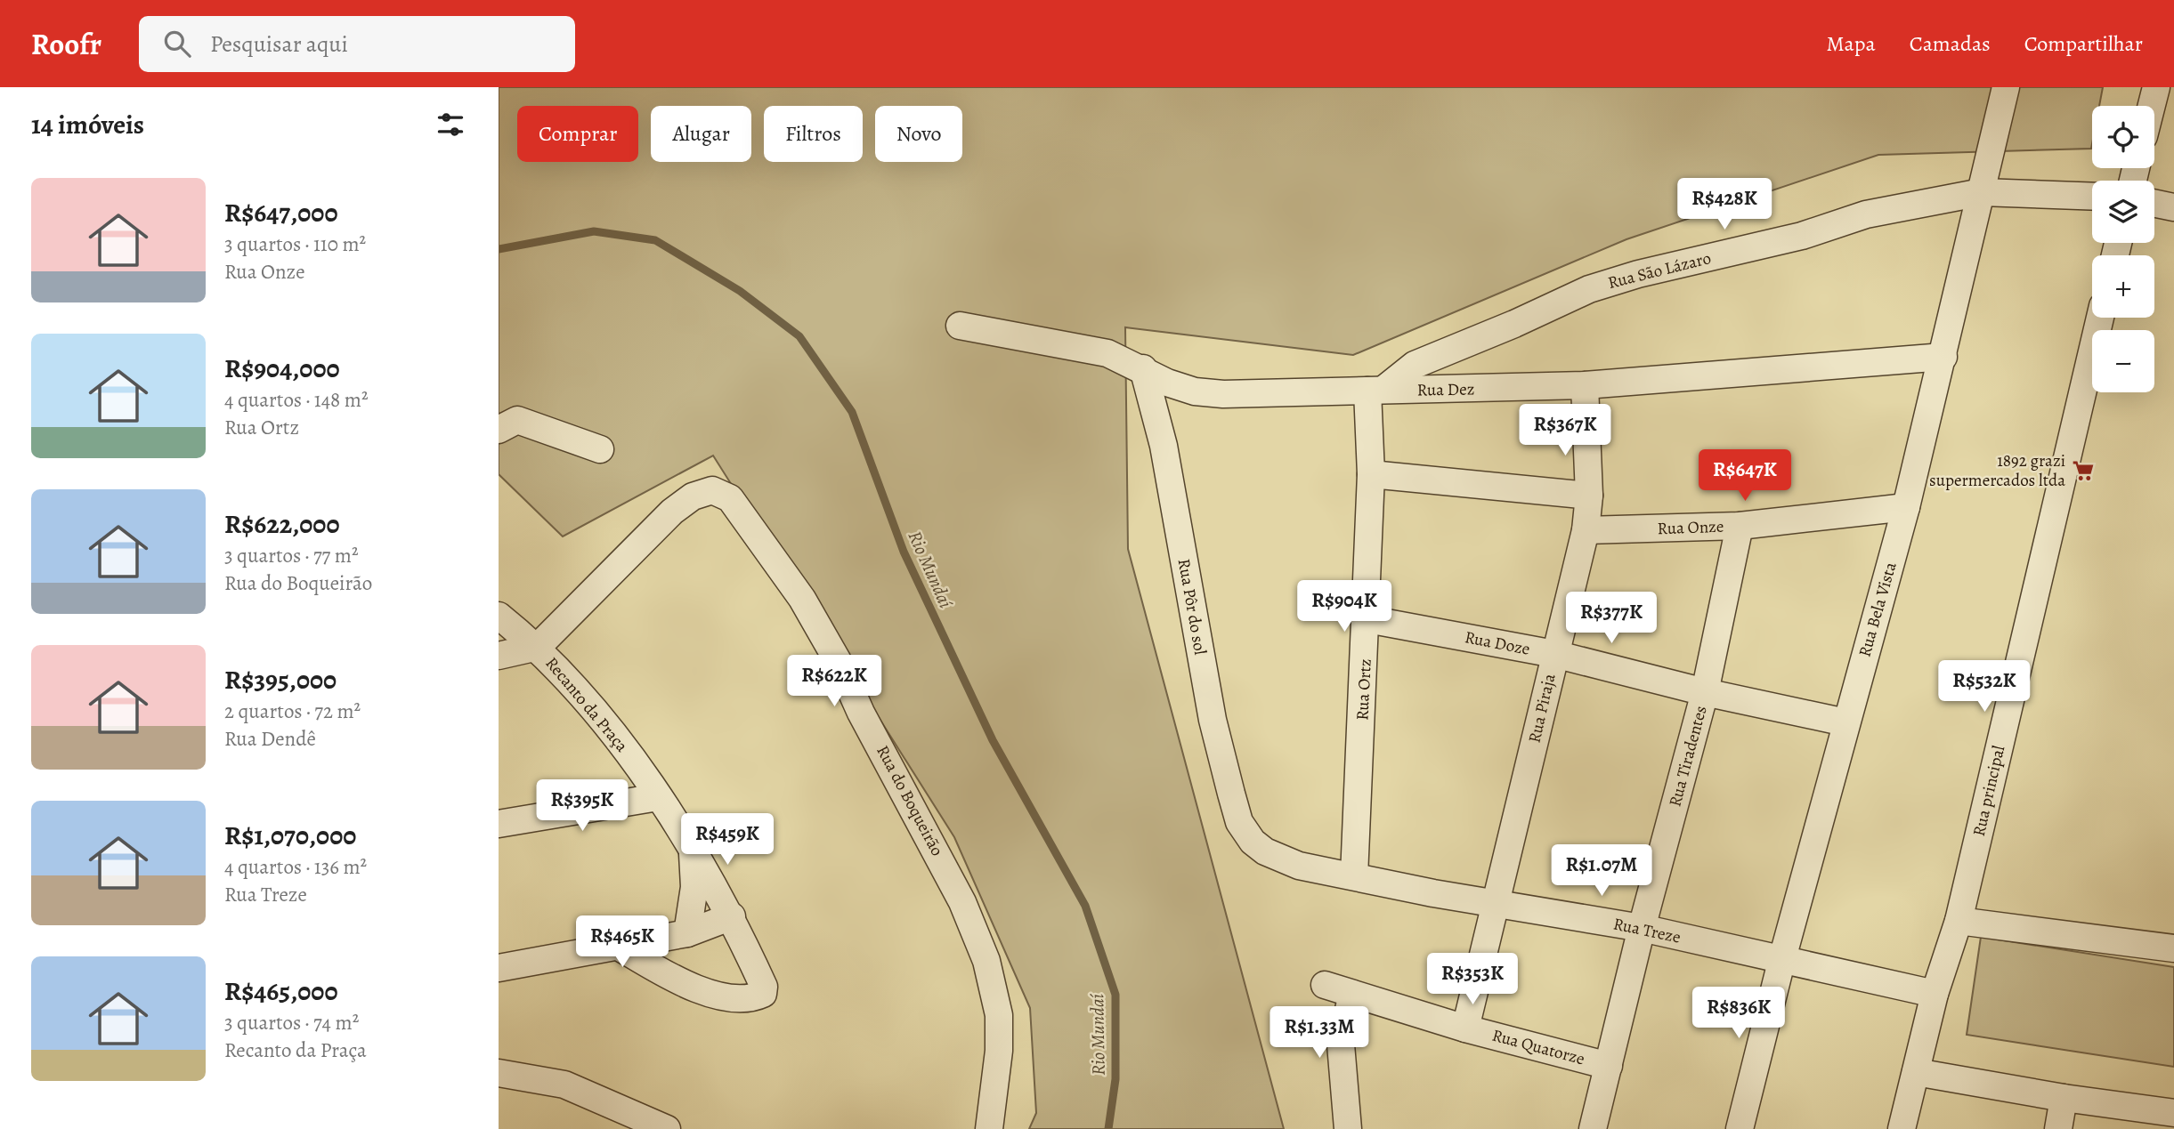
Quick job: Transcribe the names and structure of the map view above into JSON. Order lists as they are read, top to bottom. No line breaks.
{"streets":{"street":["Rua São Lázaro","Rua Dez","Rua Onze","Rua Pôr do sol","Rua Bela Vista","Rua Doze","Rua Ortz","Recanto da Praça","Rua Piraja","Rua Tiradentes","Rua principal","Rua do Boqueirão","Rua Treze","Rua Quatorze"]},"crossings":[["Rua São Lázaro","Rua Dez"],["Rua São Lázaro","Rua Bela Vista"],["Rua São Lázaro","Rua Ortz"],["Rua Dez","Rua Pôr do sol"],["Rua Dez","Rua Bela Vista"],["Rua Dez","Rua Ortz"],["Rua Dez","Rua Piraja"],["Rua Onze","Rua Bela Vista"],["Rua Onze","Rua Piraja"],["Rua Onze","Rua Tiradentes"],["Rua Pôr do sol","Rua Treze"],["Rua Bela Vista","Rua Doze"],["Rua Bela Vista","Rua Treze"],["Rua Doze","Rua Ortz"],["Rua Doze","Rua Piraja"],["Rua Doze","Rua Tiradentes"],["Rua Ortz","Rua Treze"],["Recanto da Praça","Rua do Boqueirão"],["Rua Piraja","Rua Treze"],["Rua Piraja","Rua Quatorze"],["Rua Tiradentes","Rua Treze"],["Rua Tiradentes","Rua Quatorze"],["Rua principal","Rua Treze"]],"water":["Rio Mundaí"],"places":{"supermarket":["1892 grazi supermercados ltda"]},"page":{"header":"Roofr","search":"Pesquisar aqui","nav":["Mapa","Camadas","Compartilhar"],"heading":"14 imóveis","map_buttons":["+","−"],"chip":["Comprar","Alugar","Filtros","Novo"],"list":[{"name":"R$647,000","note":"3 quartos · 110 m² · Rua Onze"},{"name":"R$904,000","note":"4 quartos · 148 m² · Rua Ortz"},{"name":"R$622,000","note":"3 quartos · 77 m² · Rua do Boqueirão"},{"name":"R$395,000","note":"2 quartos · 72 m² · Rua Dendê"},{"name":"R$1,070,000","note":"4 quartos · 136 m² · Rua Treze"},{"name":"R$465,000","note":"3 quartos · 74 m² · Recanto da Praça"}],"price":["R$428K","R$367K","R$647K","R$904K","R$377K","R$622K","R$532K","R$395K","R$459K","R$1.07M","R$465K","R$353K","R$836K","R$1.33M"]}}
